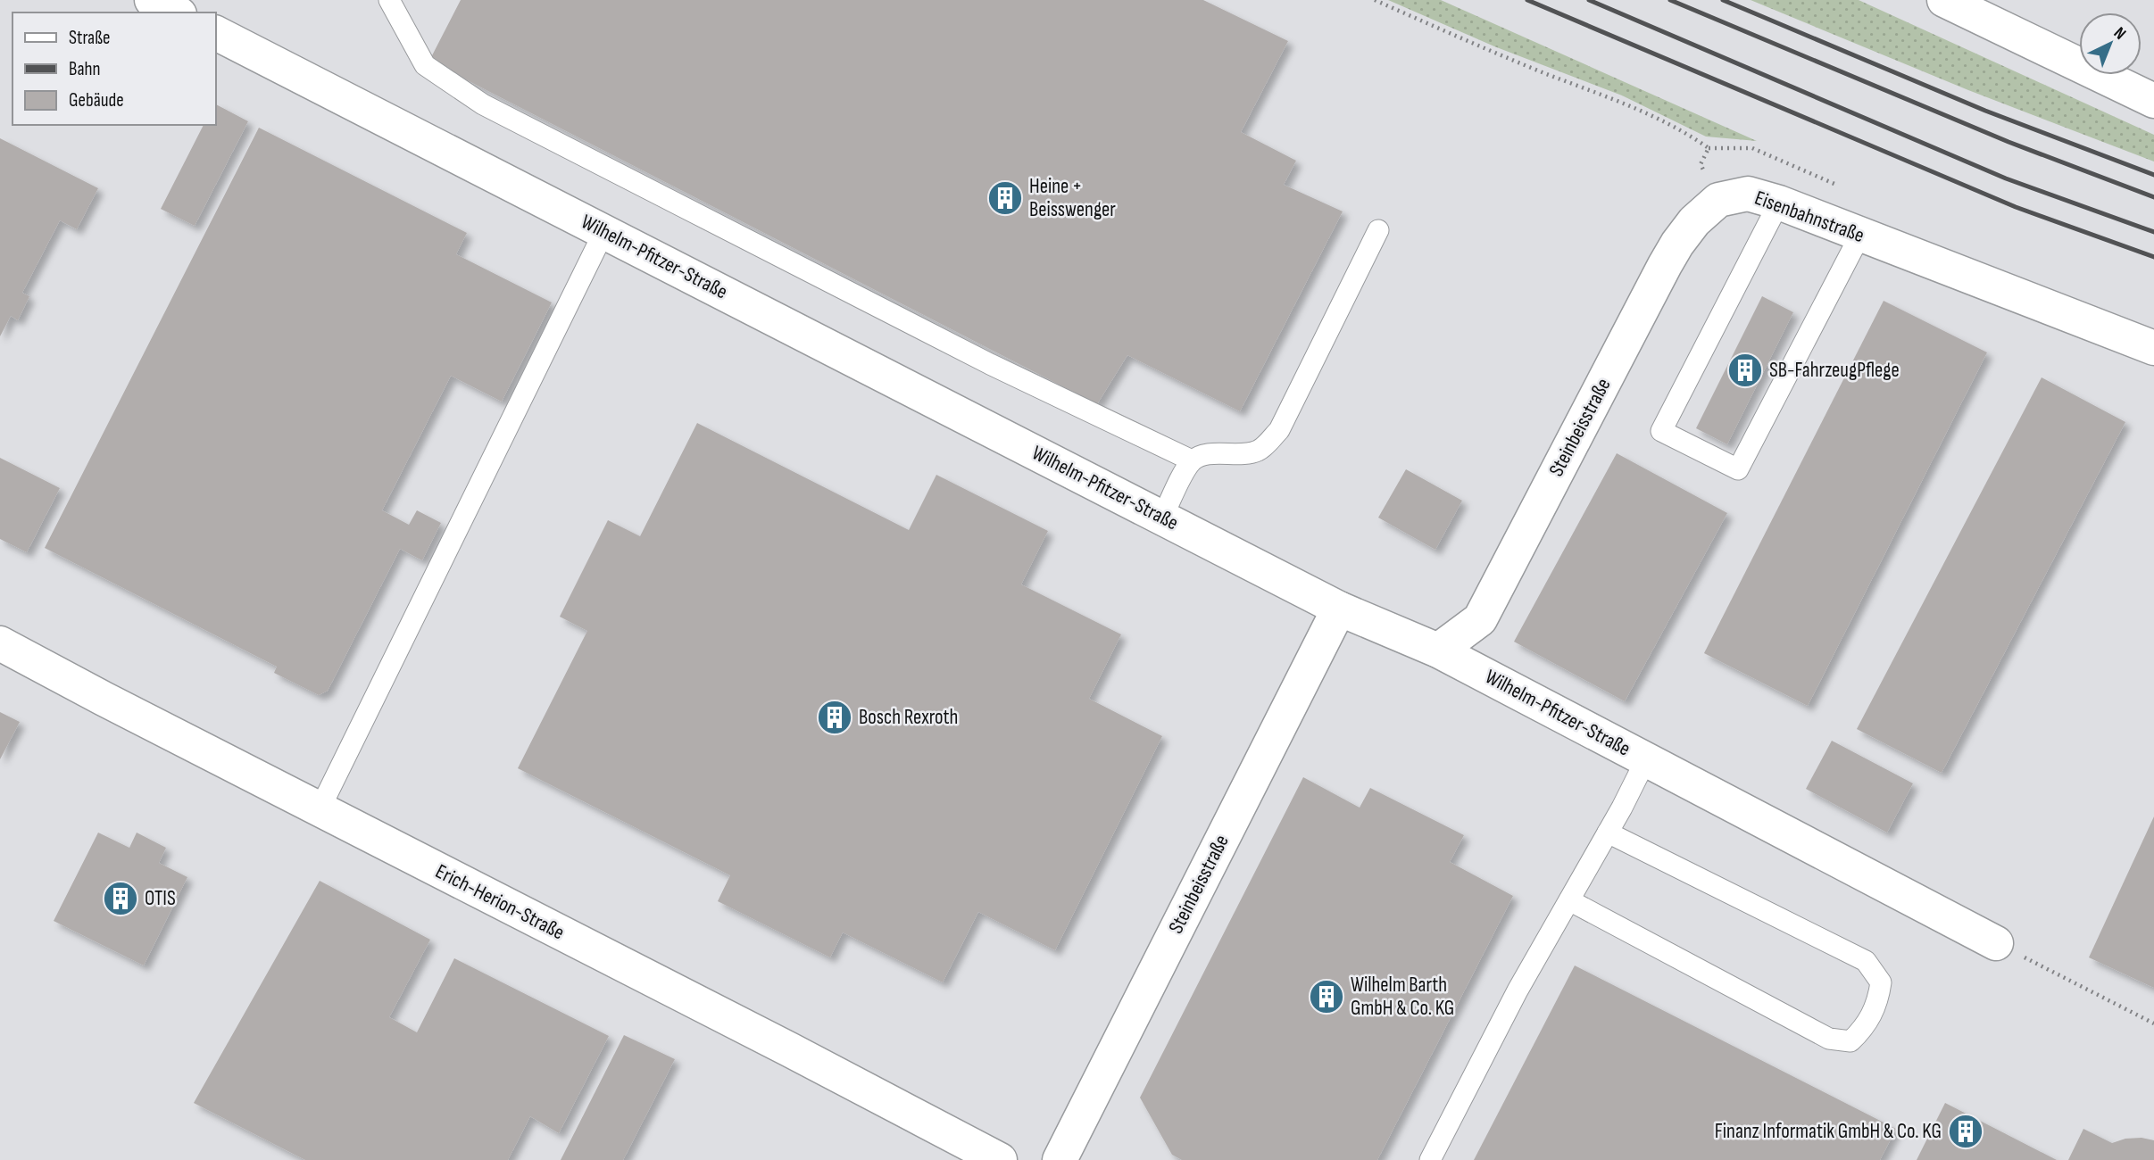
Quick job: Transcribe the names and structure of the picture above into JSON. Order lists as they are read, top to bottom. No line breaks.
{"streets":{"street":["Eisenbahnstraße","Wilhelm-Pfitzer-Straße","Steinbeisstraße","Erich-Herion-Straße"]},"crossings":[["Eisenbahnstraße","Steinbeisstraße"],["Wilhelm-Pfitzer-Straße","Steinbeisstraße"]],"places":{"building":["Heine + Beisswenger","SB-FahrzeugPflege","Bosch Rexroth","OTIS","Wilhelm Barth GmbH & Co. KG","Finanz Informatik GmbH & Co. KG"]},"legend":["Straße","Bahn","Gebäude"],"north":"top right"}
